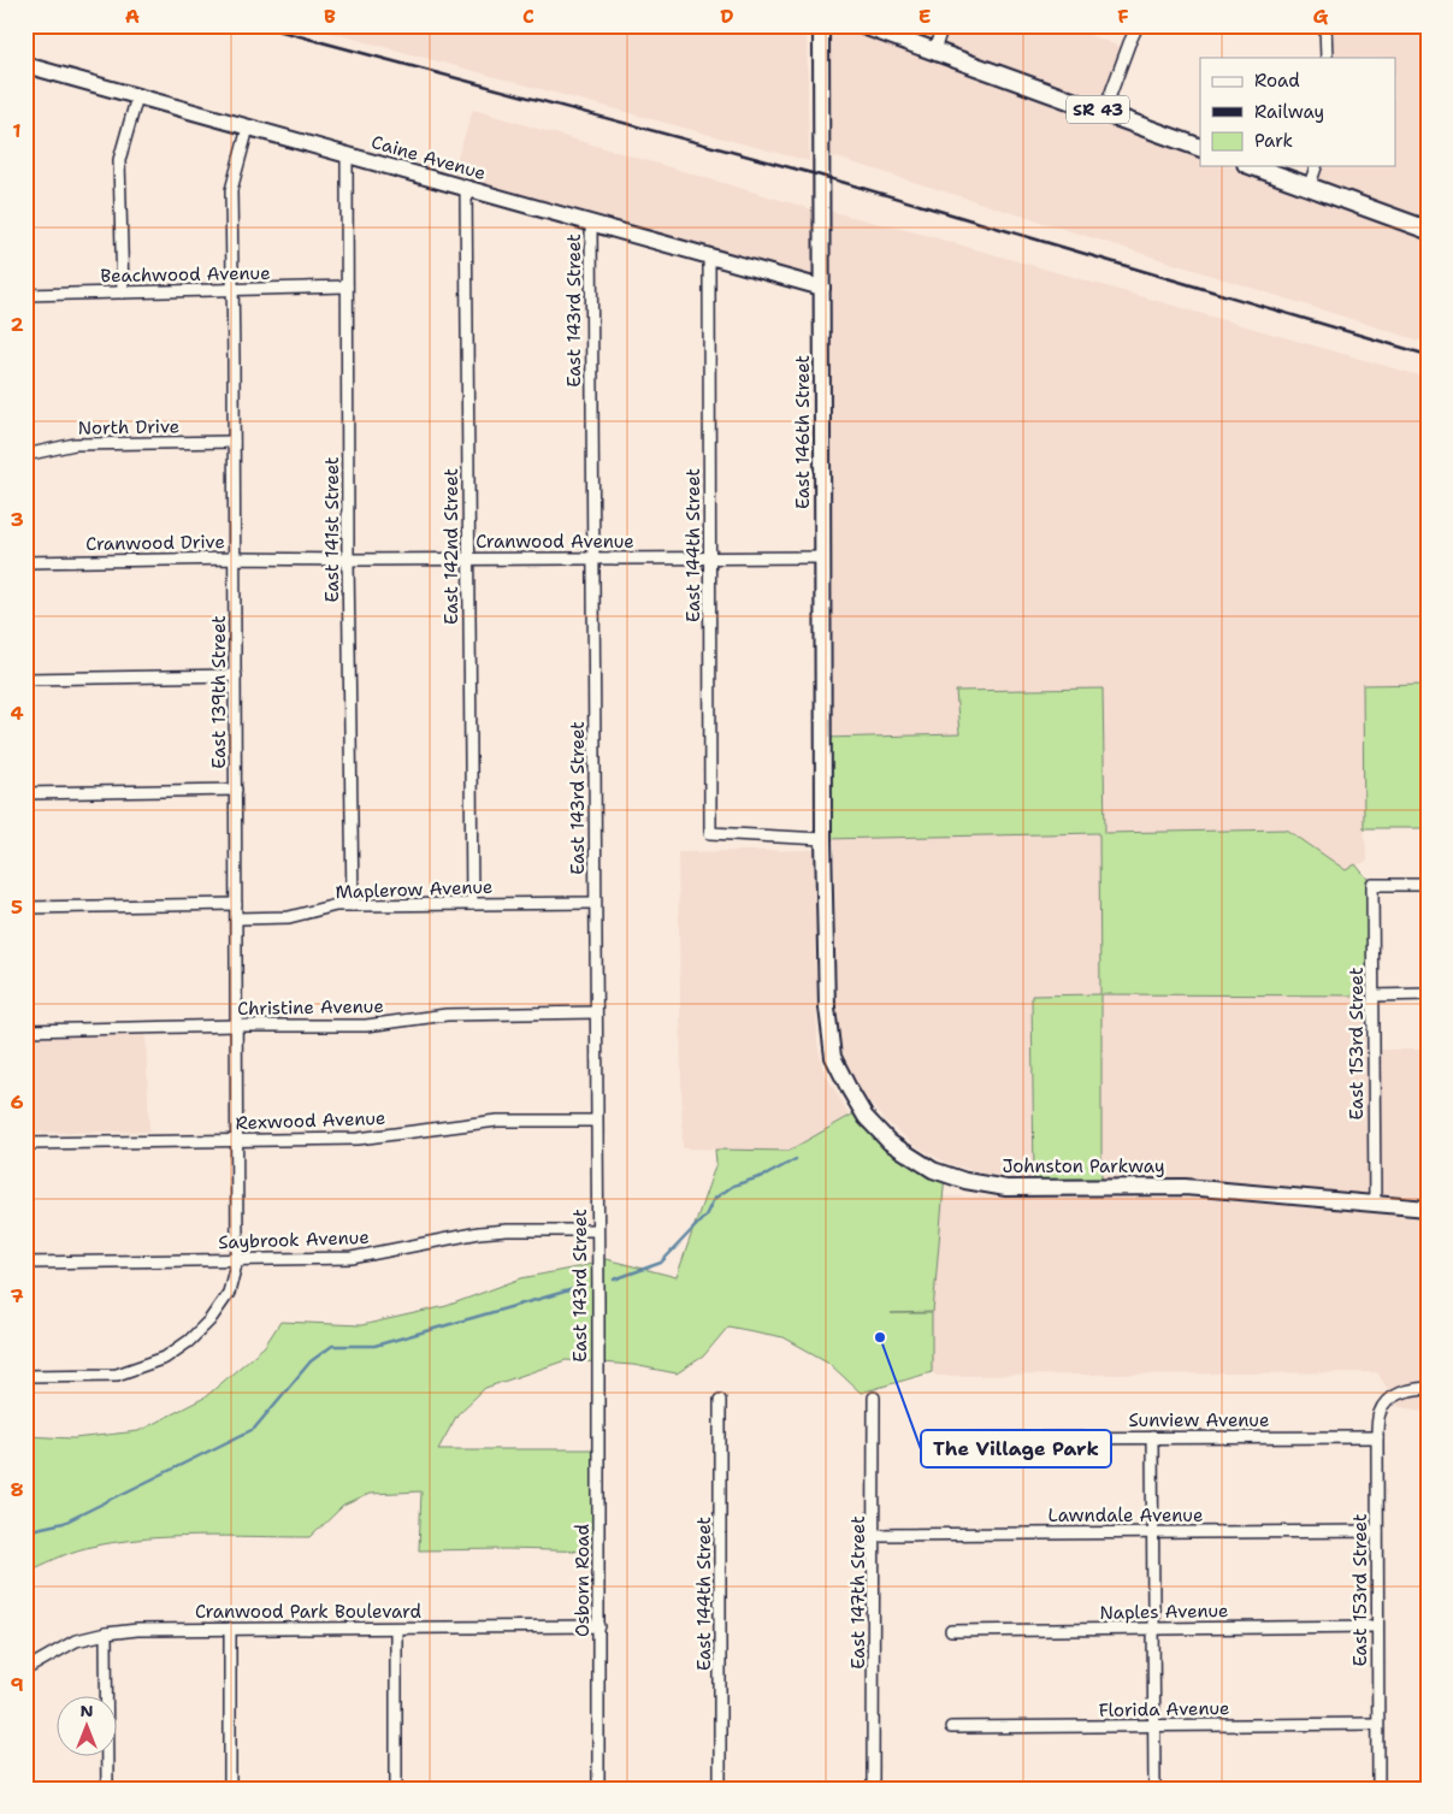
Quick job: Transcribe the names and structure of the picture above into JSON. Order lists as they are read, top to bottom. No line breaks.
{"streets":{"main road":["SR 43"],"street":["Caine Avenue","Beachwood Avenue","East 143rd Street","North Drive","East 146th Street","East 141st Street","Cranwood Avenue","Cranwood Drive","East 144th Street","East 142nd Street","East 139th Street","Maplerow Avenue","Christine Avenue","East 153rd Street","Rexwood Avenue","Johnston Parkway","Saybrook Avenue","Sunview Avenue","Lawndale Avenue","Osborn Road","East 147th Street","Cranwood Park Boulevard","Naples Avenue","Florida Avenue"]},"crossings":[["Caine Avenue","East 143rd Street"],["Caine Avenue","East 146th Street"],["Caine Avenue","East 141st Street"],["Caine Avenue","East 144th Street"],["Caine Avenue","East 142nd Street"],["Caine Avenue","East 139th Street"],["Beachwood Avenue","East 141st Street"],["Beachwood Avenue","East 139th Street"],["East 143rd Street","Cranwood Avenue"],["East 143rd Street","Maplerow Avenue"],["East 143rd Street","Christine Avenue"],["East 143rd Street","Rexwood Avenue"],["East 143rd Street","Saybrook Avenue"],["East 143rd Street","Osborn Road"],["North Drive","East 139th Street"],["East 146th Street","Cranwood Avenue"],["East 146th Street","East 144th Street"],["East 146th Street","Johnston Parkway"],["East 141st Street","Cranwood Avenue"],["East 141st Street","Maplerow Avenue"],["Cranwood Avenue","Cranwood Drive"],["Cranwood Avenue","East 144th Street"],["Cranwood Avenue","East 142nd Street"],["Cranwood Drive","East 139th Street"],["East 144th Street","Johnston Parkway"],["East 142nd Street","Maplerow Avenue"],["East 139th Street","Maplerow Avenue"],["East 139th Street","Christine Avenue"],["East 139th Street","Rexwood Avenue"],["East 139th Street","Saybrook Avenue"],["East 153rd Street","Johnston Parkway"],["East 153rd Street","Sunview Avenue"],["East 153rd Street","Lawndale Avenue"],["East 153rd Street","Naples Avenue"],["East 153rd Street","Florida Avenue"],["Lawndale Avenue","East 147th Street"],["Osborn Road","Cranwood Park Boulevard"]],"places":["The Village Park"],"legend":["Road","Railway","Park"],"north":"top","grid":{"columns":["A","B","C","D","E","F","G"],"rows":["1","2","3","4","5","6","7","8","9"]}}
